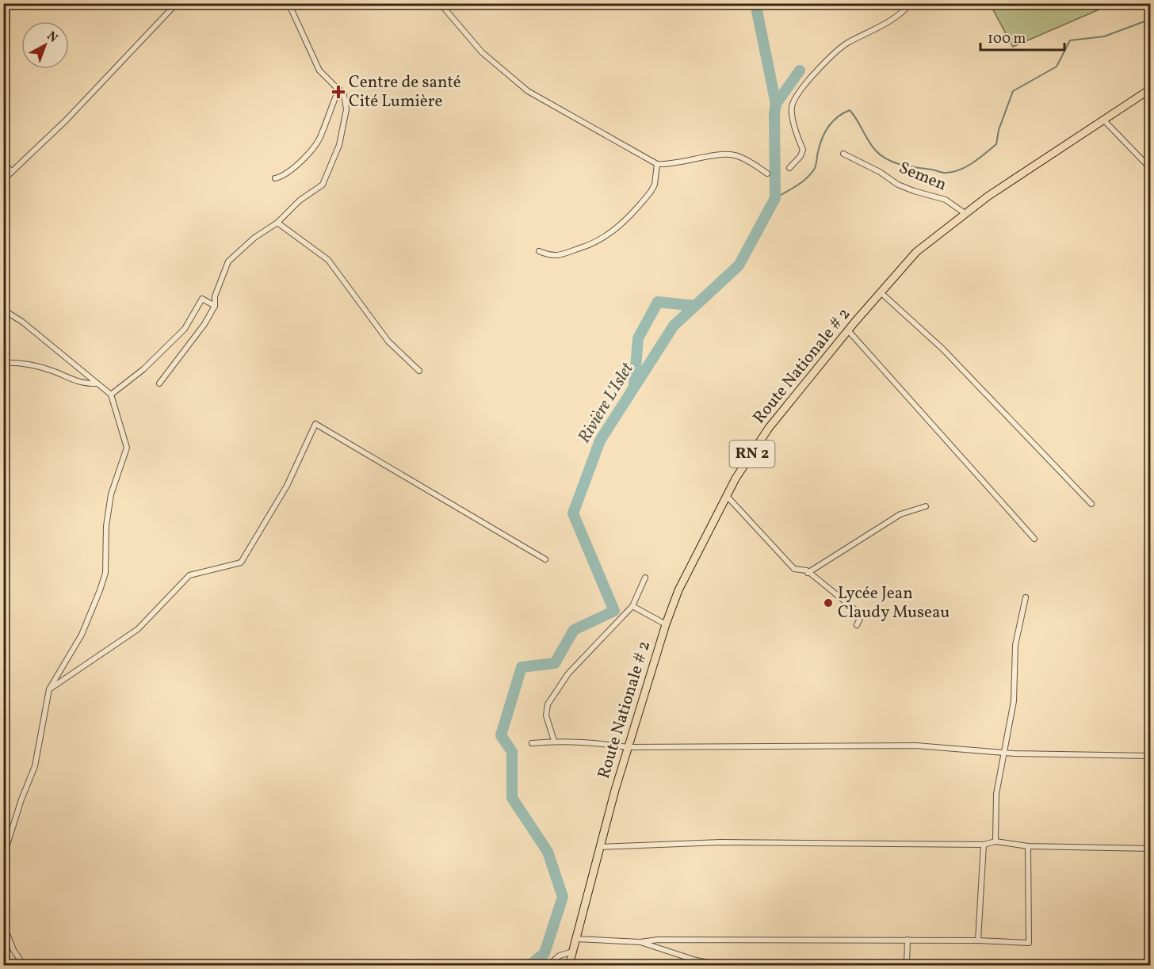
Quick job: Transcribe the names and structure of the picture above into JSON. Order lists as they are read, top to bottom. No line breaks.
{"streets":{"main road":["Route Nationale # 2","RN 2"],"street":["Semen"]},"crossings":[["Semen","Route Nationale # 2"]],"water":["Rivière L'Islet"],"places":{"health":["Centre de santé Cité Lumière"],"other":["Lycée Jean Claudy Museau"]},"scale_bar":"100 m","north":"top right"}
